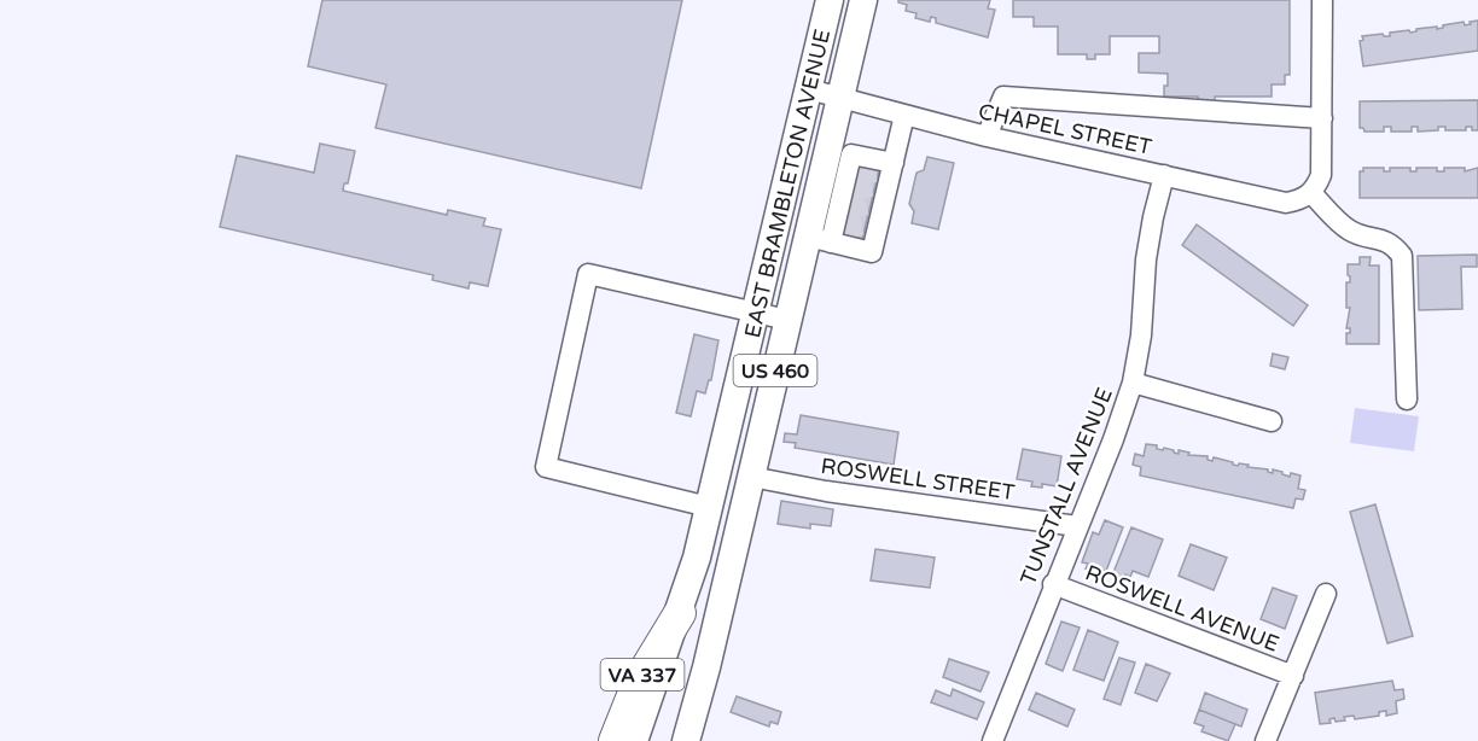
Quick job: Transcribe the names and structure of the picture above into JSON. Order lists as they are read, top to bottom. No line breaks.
{"streets":{"highway":["VA 337"],"main road":["EAST BRAMBLETON AVENUE","US 460"],"street":["CHAPEL STREET","ROSWELL STREET","TUNSTALL AVENUE","ROSWELL AVENUE"]},"crossings":[["CHAPEL STREET","EAST BRAMBLETON AVENUE"],["EAST BRAMBLETON AVENUE","ROSWELL STREET"],["EAST BRAMBLETON AVENUE","VA 337"],["ROSWELL STREET","TUNSTALL AVENUE"],["TUNSTALL AVENUE","ROSWELL AVENUE"]]}
